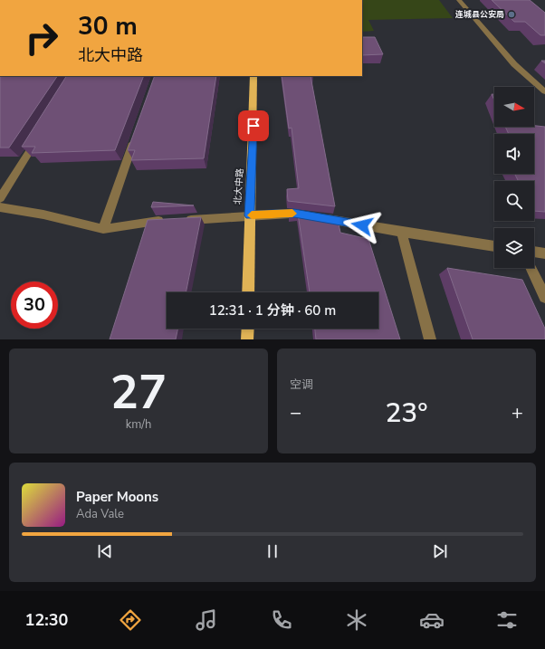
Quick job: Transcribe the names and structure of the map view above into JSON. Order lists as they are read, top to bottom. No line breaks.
{"streets":{"main road":["北大中路"]},"places":["连城县公安局"],"north":"right","page":{"turn":["30 m","北大中路"],"limit":"30","trip":"12:31 · 1 分钟 · 60 m","tile":[["27","km/h"],"空调"],"heat":["−","23°","+"],"song":["Paper Moons","Ada Vale"],"tabs":"12:30"}}
